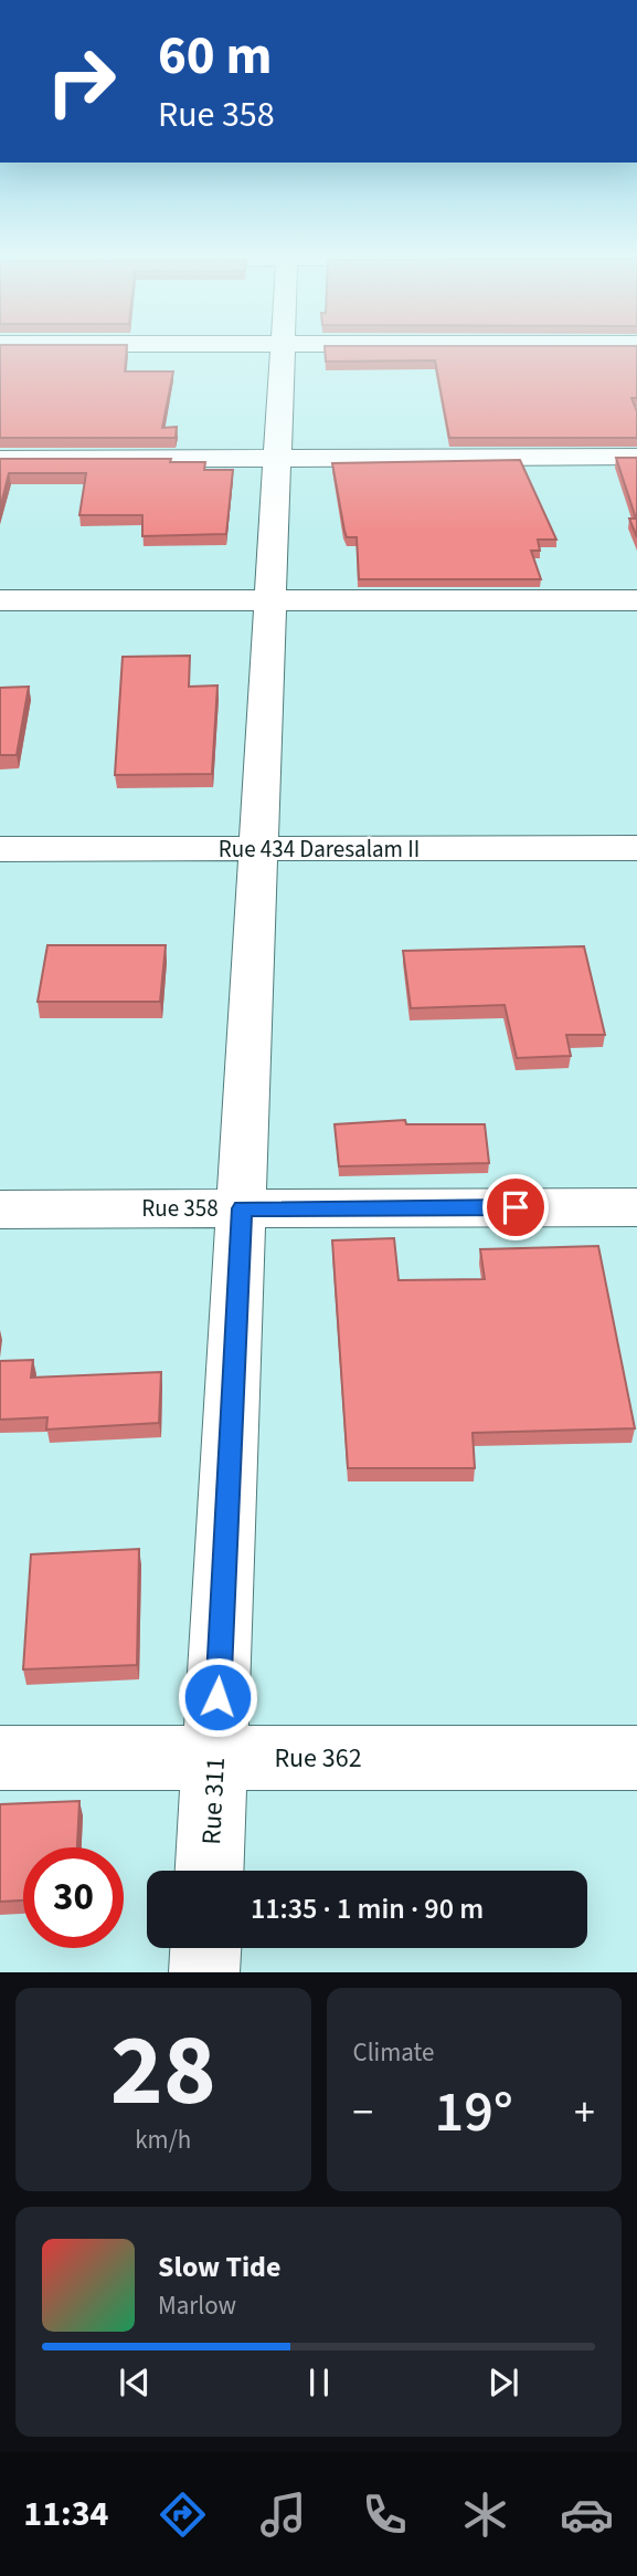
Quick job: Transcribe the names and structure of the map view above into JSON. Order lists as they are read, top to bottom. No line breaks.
{"streets":{"street":["Rue 434 Daresalam II","Rue 358","Rue 362","Rue 311"]},"crossings":[["Rue 434 Daresalam II","Rue 311"],["Rue 358","Rue 311"],["Rue 362","Rue 311"]],"page":{"turn":["60 m","Rue 358"],"limit":"30","trip":"11:35 · 1 min · 90 m","tile":[["28","km/h"],"Climate"],"heat":["−","19°","+"],"song":["Slow Tide","Marlow"],"tabs":"11:34"}}
